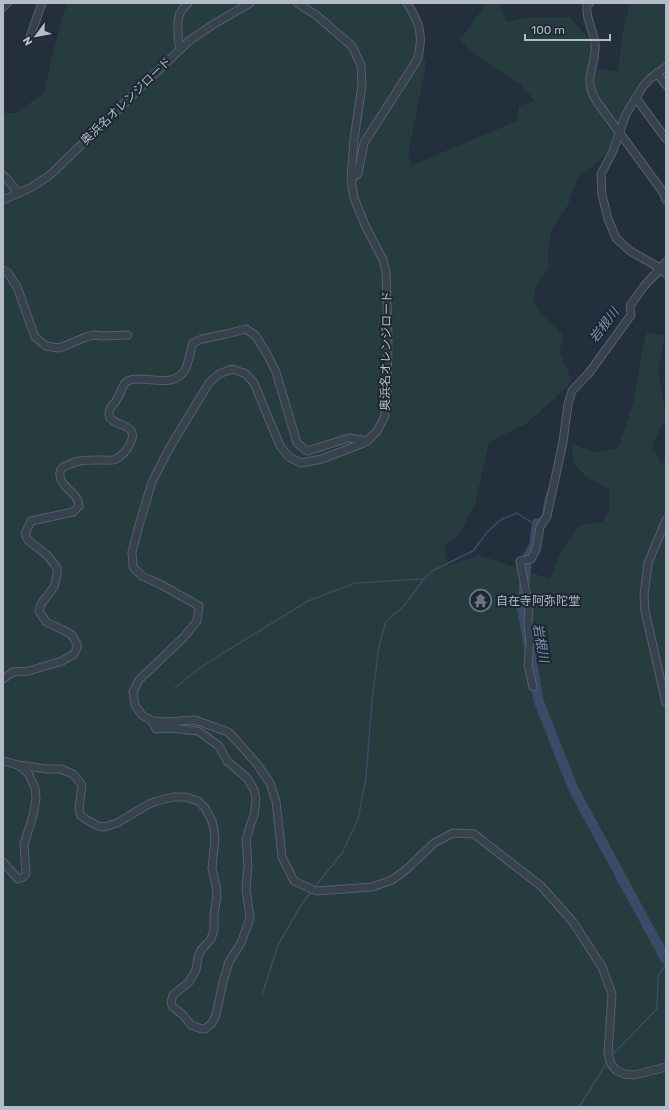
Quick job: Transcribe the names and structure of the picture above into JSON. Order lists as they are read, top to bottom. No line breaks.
{"streets":{"street":["奥浜名オレンジロード"]},"water":["岩根川"],"places":{"temple":["自在寺阿弥陀堂"]},"scale_bar":"100 m","north":"bottom left"}
